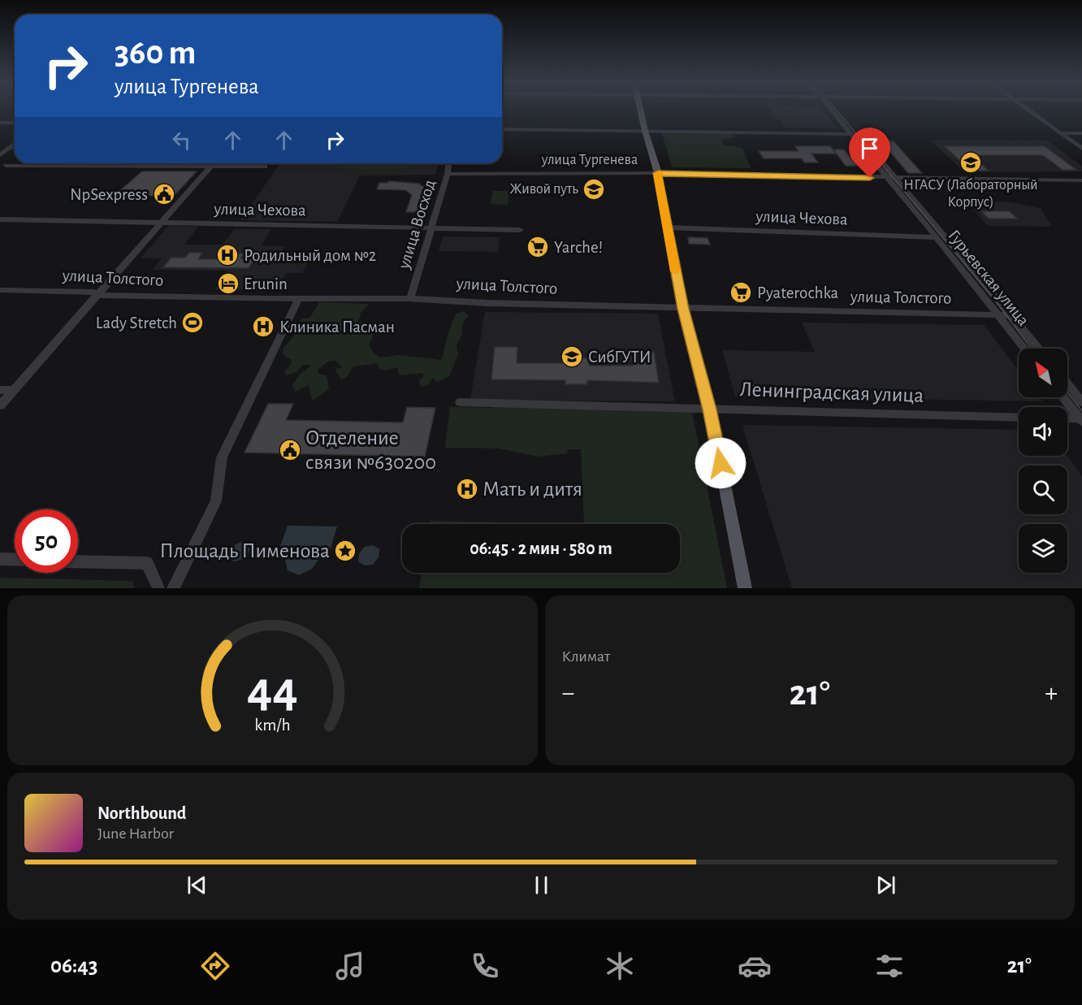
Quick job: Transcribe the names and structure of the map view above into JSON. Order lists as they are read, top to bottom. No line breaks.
{"streets":{"street":["улица Тургенева","улица Чехова","улица Восход","улица Толстого","Гурьевская улица","Ленинградская улица"]},"crossings":[["улица Тургенева","улица Восход"],["улица Тургенева","Гурьевская улица"],["улица Чехова","улица Восход"],["улица Чехова","Гурьевская улица"],["улица Восход","улица Толстого"],["улица Толстого","Гурьевская улица"]],"places":{"school or university":["НГАСУ (Лабораторный Корпус)","Живой путь","СибГУТИ"],"public building":["NpSexpress","Отделение связи №630200"],"supermarket":["Yarche!","Pyaterochka"],"hospital":["Родильный дом №2","Клиника Пасман","Мать и дитя"],"hotel":["Erunin"],"sports":["Lady Stretch"],"place":["Площадь Пименова"]},"north":"top left","page":{"turn":["360 m","улица Тургенева"],"limit":"50","trip":"06:45 · 2 мин · 580 m","tile":"Климат","heat":["−","21°","+"],"song":["Northbound","June Harbor"],"tabs":["06:43","21°"],"gauge":["44","km/h"]}}
